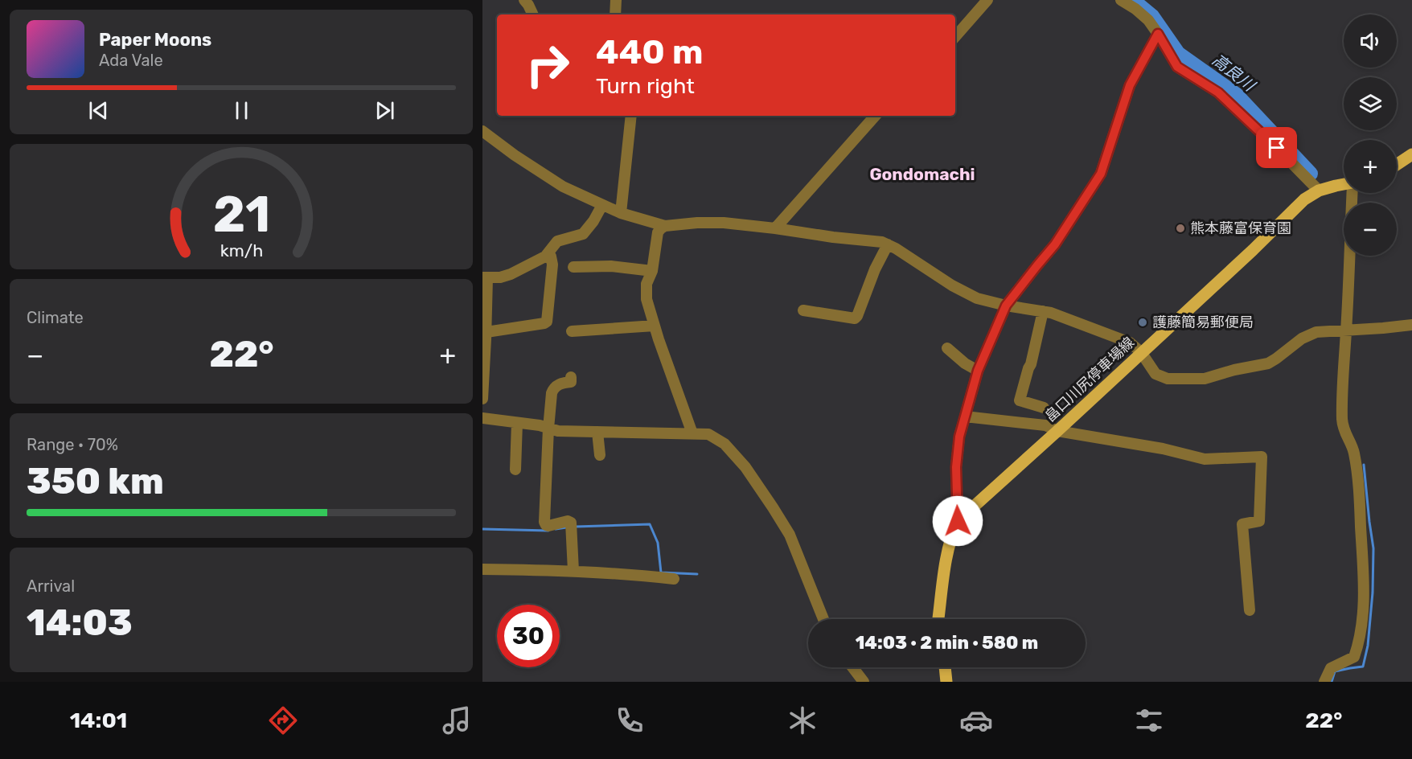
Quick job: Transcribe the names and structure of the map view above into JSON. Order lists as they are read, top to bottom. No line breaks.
{"streets":{"main road":["畠口川尻停車場線"]},"districts":["Gondomachi"],"water":["高良川"],"places":["熊本藤富保育園","護藤簡易郵便局"],"page":{"map_buttons":["+","−"],"turn":["440 m","Turn right"],"song":["Paper Moons","Ada Vale"],"tile":["Climate",["Range · 70%","350 km"],["Arrival","14:03"]],"heat":["−","22°","+"],"limit":"30","trip":"14:03 · 2 min · 580 m","tabs":["14:01","22°"],"gauge":["21","km/h"]}}
